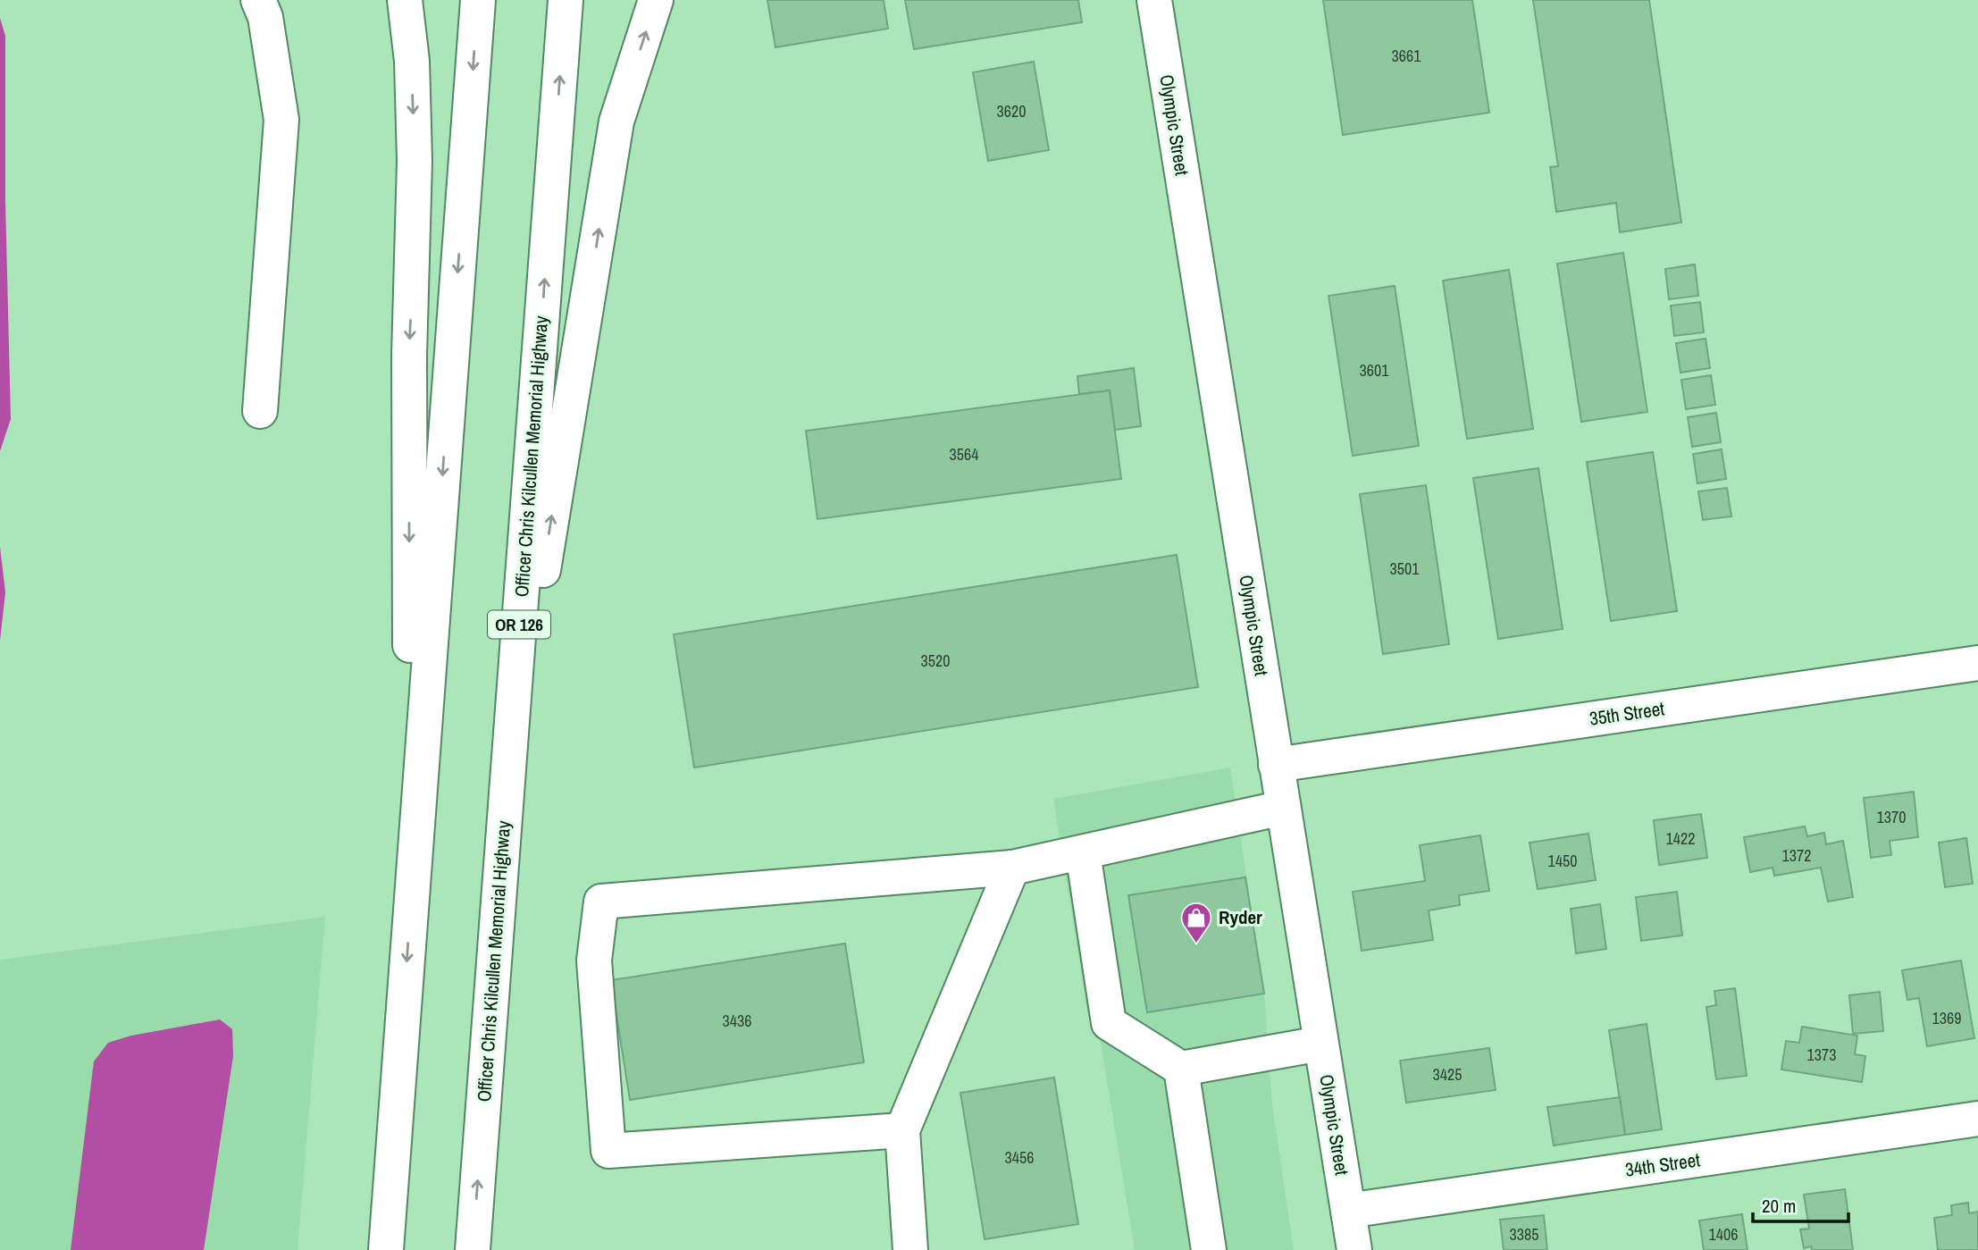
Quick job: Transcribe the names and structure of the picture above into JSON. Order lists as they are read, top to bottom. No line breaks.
{"streets":{"main road":["Olympic Street","Officer Chris Kilcullen Memorial Highway","OR 126","35th Street","34th Street"]},"crossings":[["Olympic Street","35th Street"],["Olympic Street","34th Street"]],"places":{"shop":["Ryder"]},"house_numbers":["3661","3620","3601","3564","3501","3520","1370","1422","1372","1450","1369","3436","1373","3425","3456","3385","1406"],"scale_bar":"20 m"}
